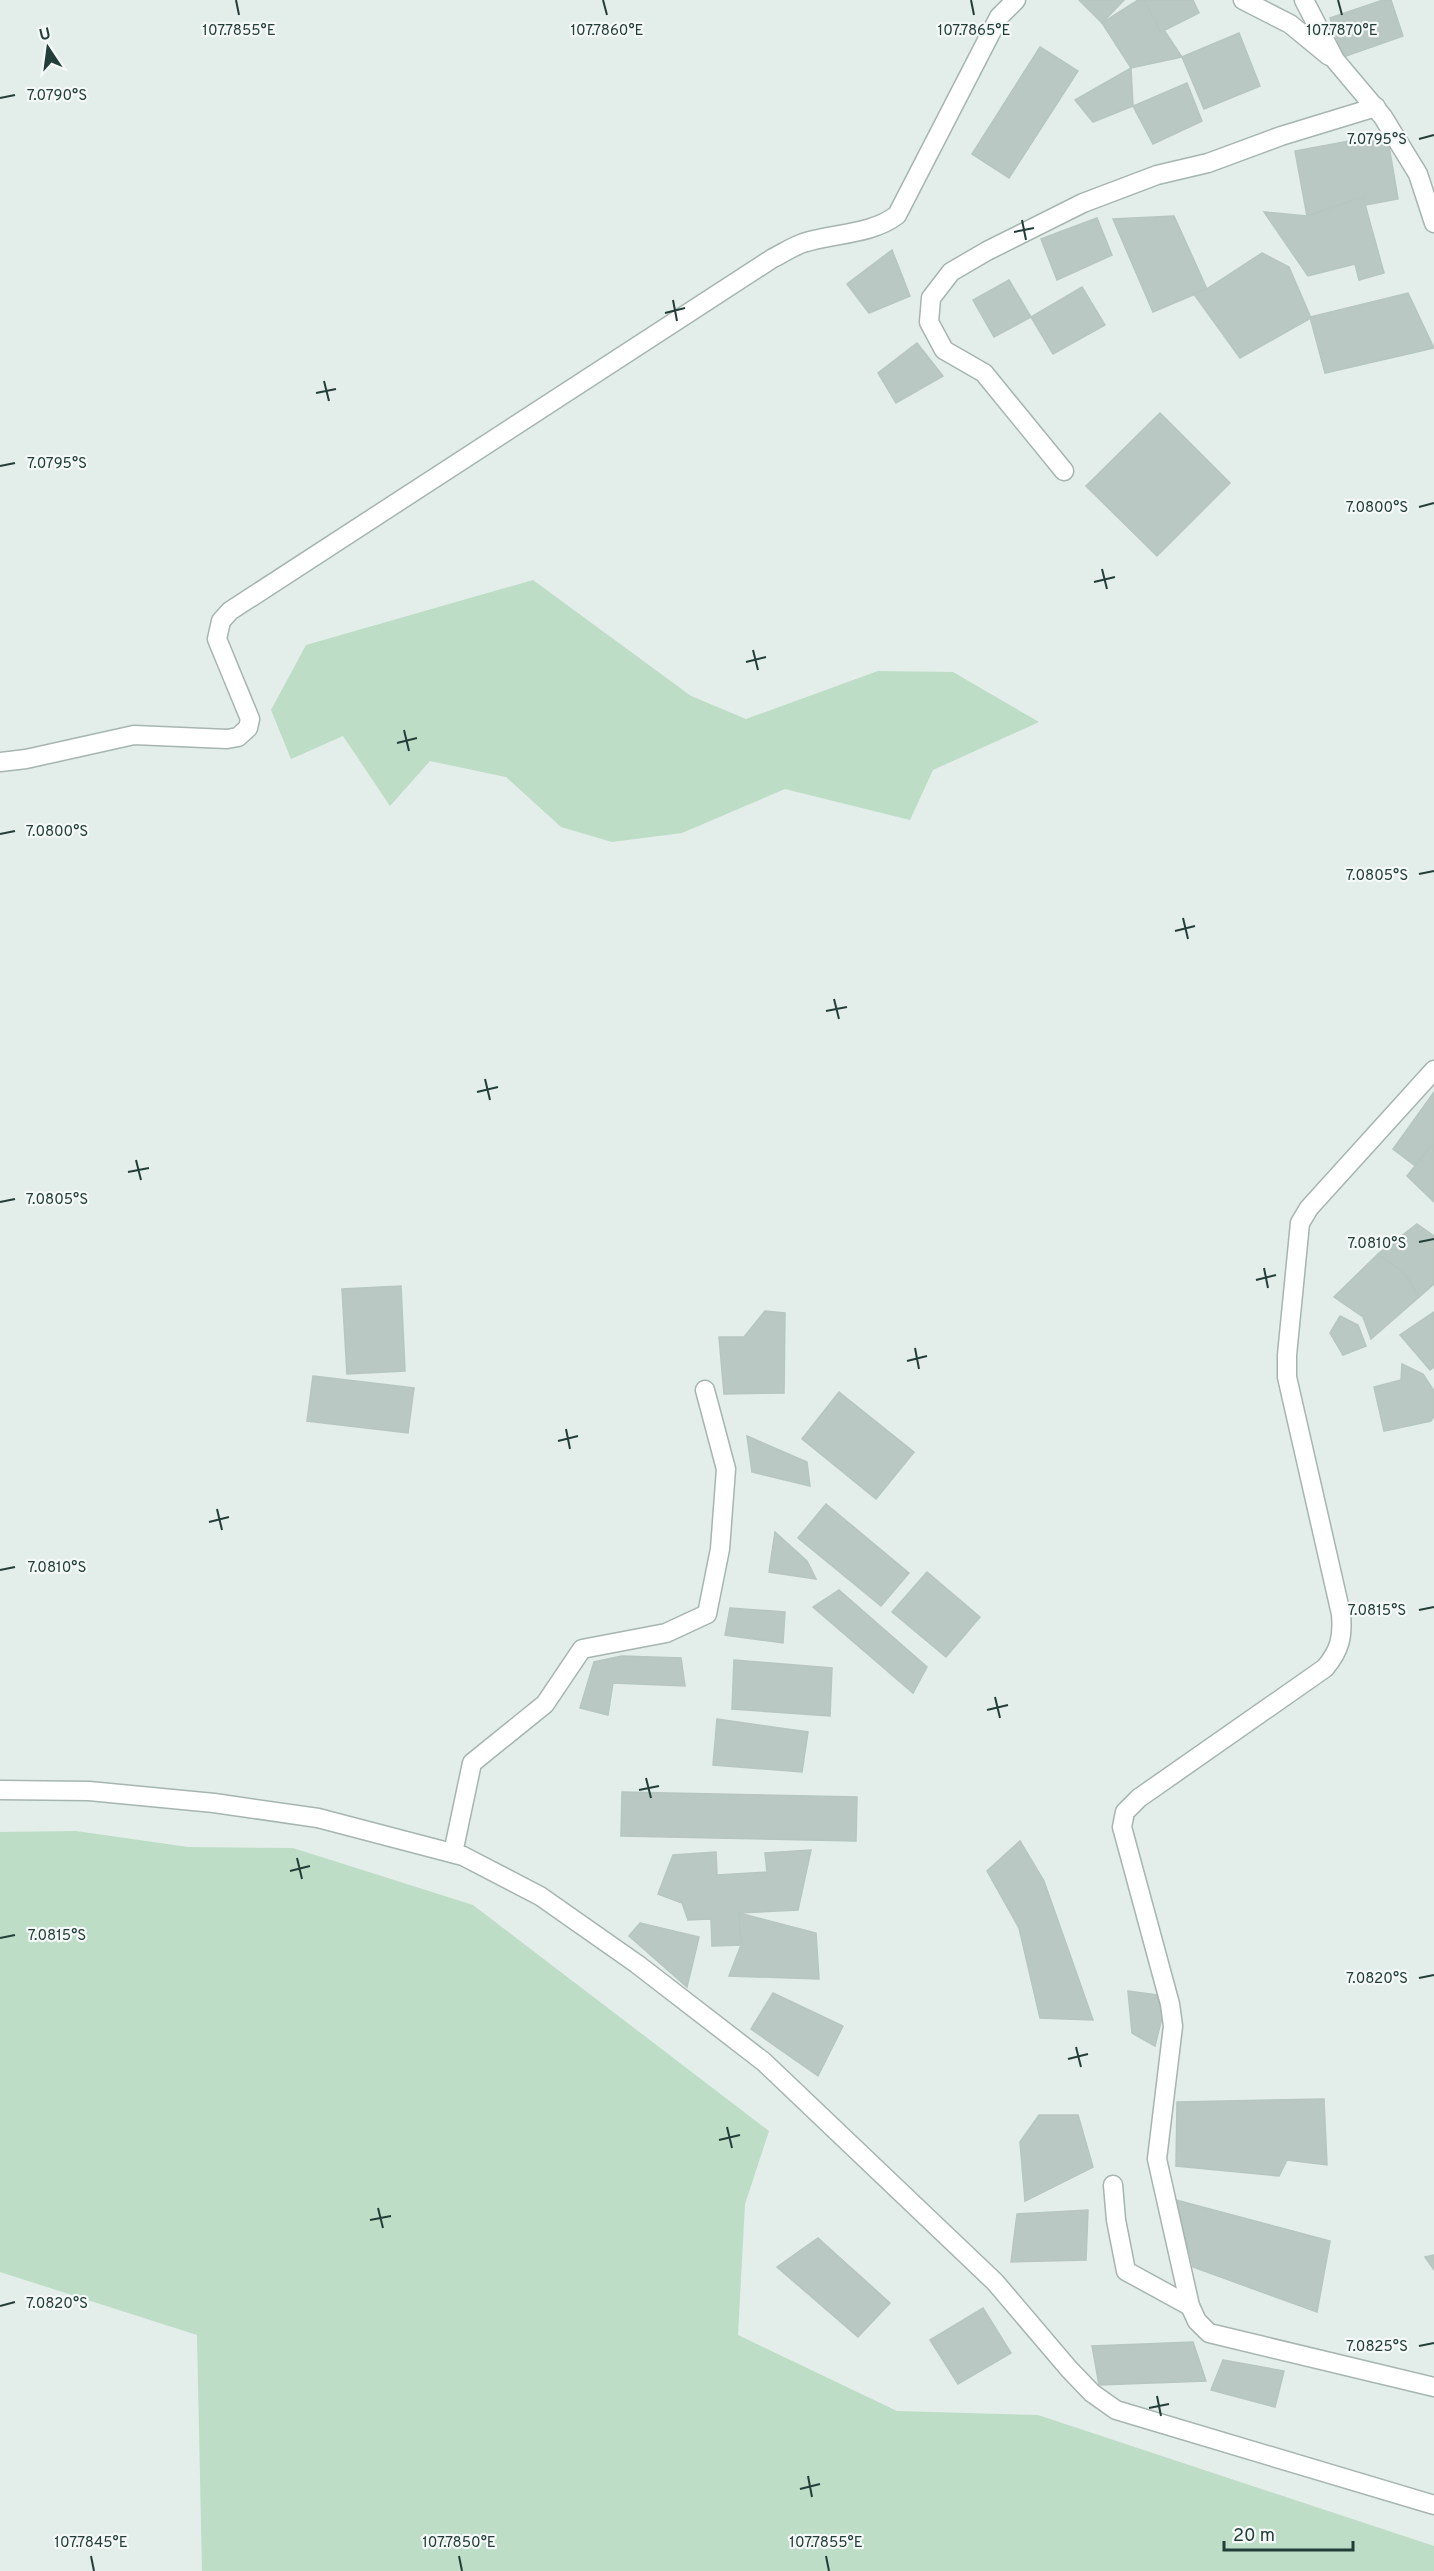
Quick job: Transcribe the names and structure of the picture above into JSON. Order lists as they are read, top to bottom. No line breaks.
{"scale_bar":"20 m","north":"top","coordinates":["107.7855°E","107.7860°E","107.7865°E","107.7870°E","7.0790°S","7.0795°S","7.0800°S","7.0805°S","7.0810°S","7.0815°S","7.0820°S","7.0825°S","107.7845°E","107.7850°E"]}
